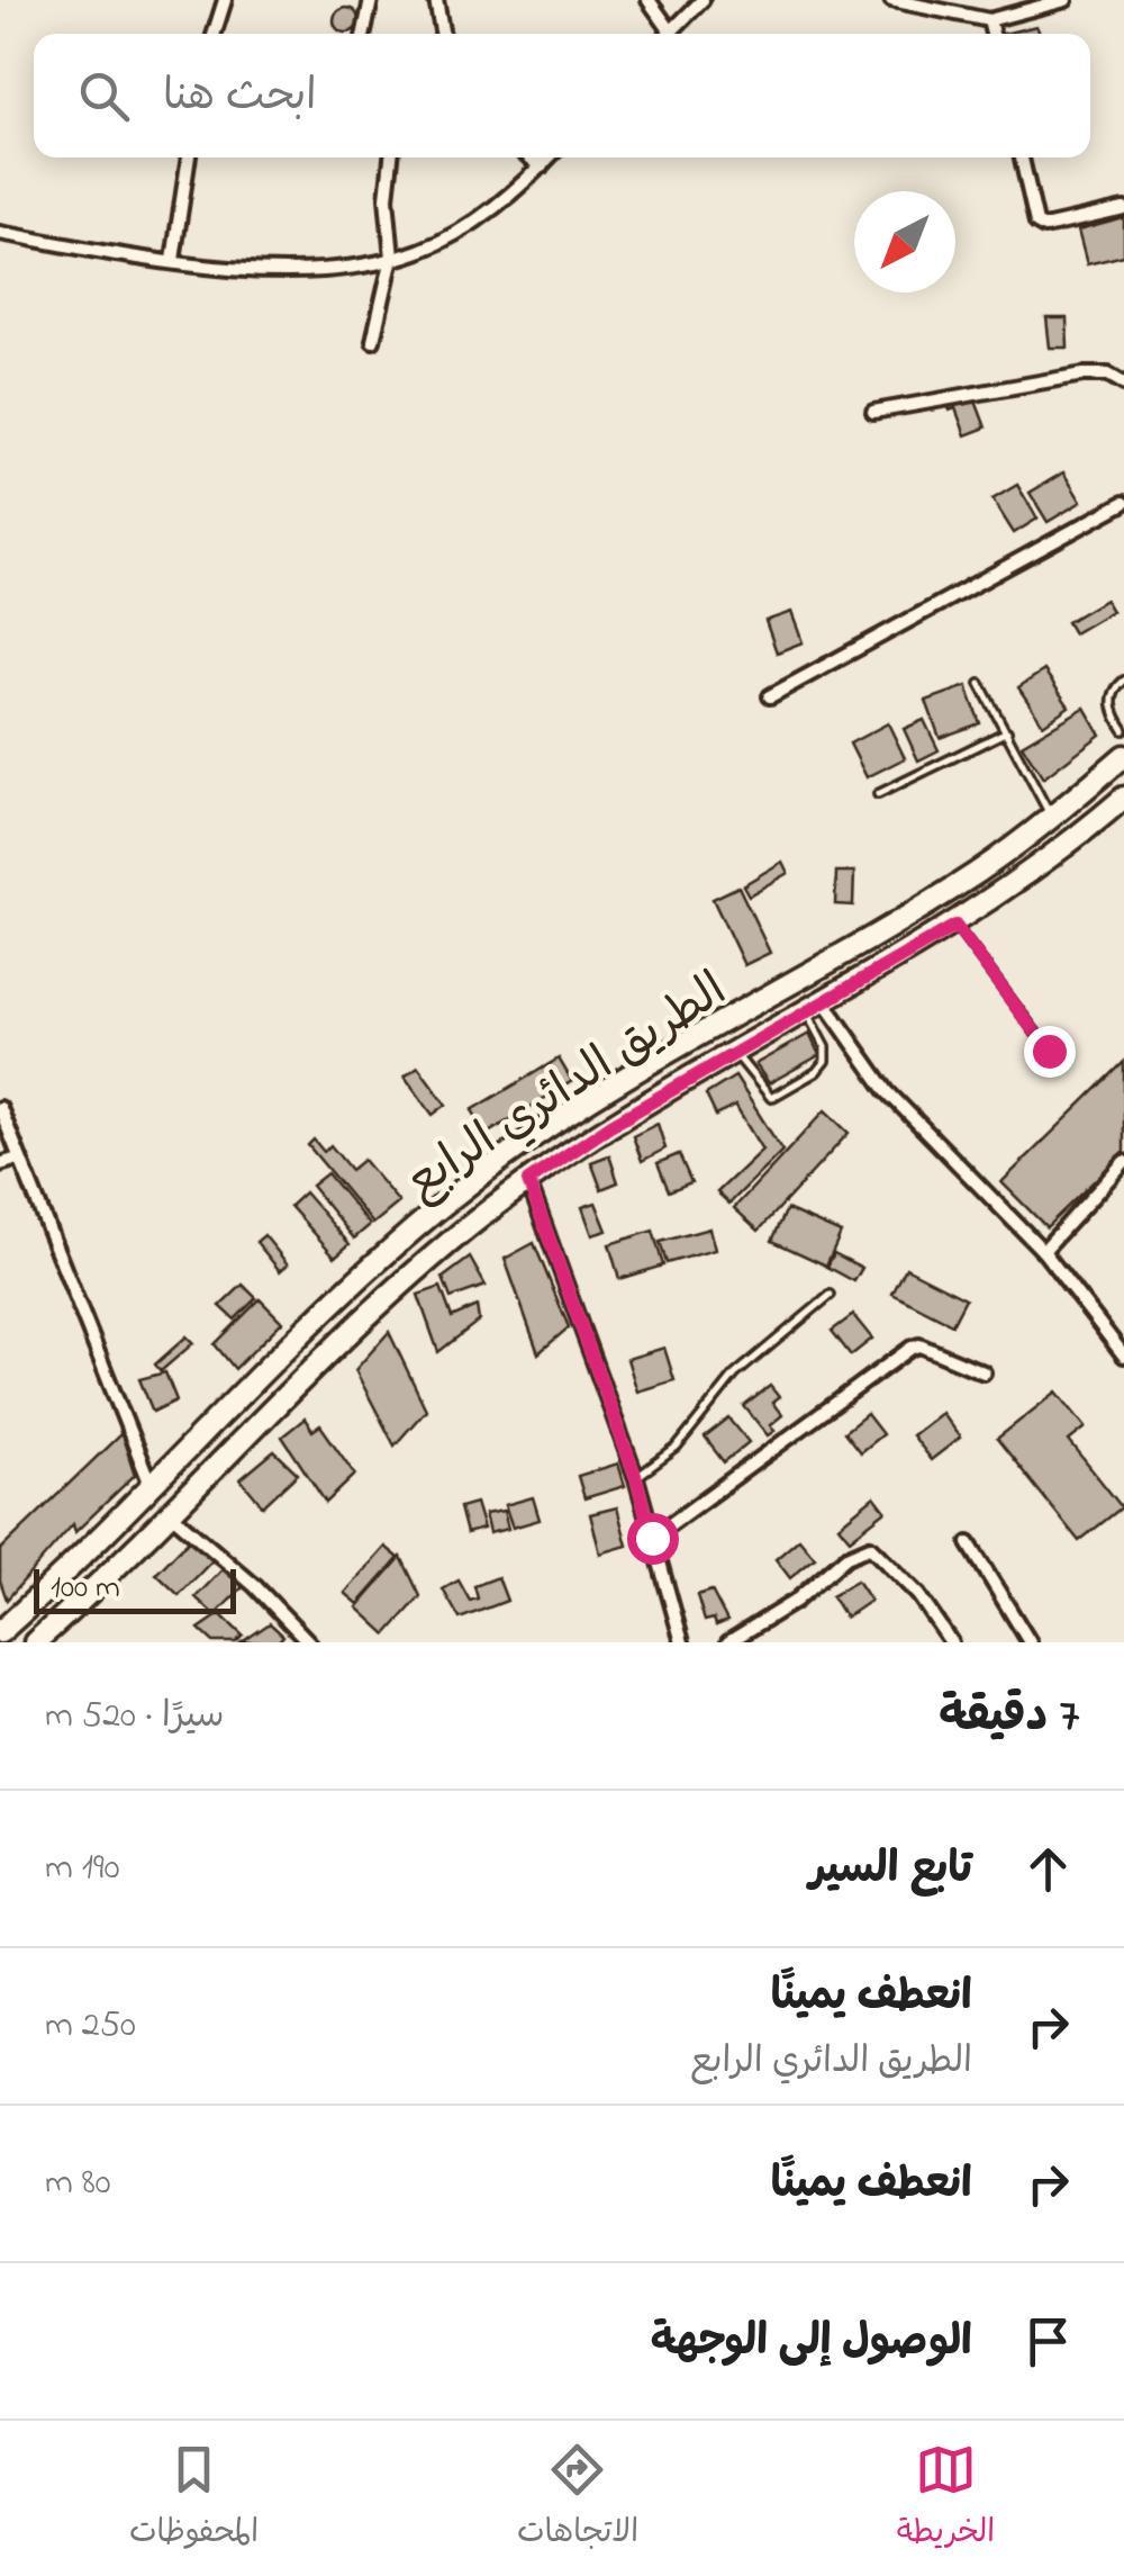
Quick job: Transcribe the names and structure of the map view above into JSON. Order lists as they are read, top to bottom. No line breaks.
{"streets":{"main road":["الطريق الدائري الرابع"]},"scale_bar":"100 m","north":"bottom left","page":{"search":"ابحث هنا","scale":"100 m","heading":["7 دقيقة","سيرًا · 520 m"],"list":[["تابع السير","190 m"],["انعطف يمينًا","الطريق الدائري الرابع","250 m"],["انعطف يمينًا","80 m"],"الوصول إلى الوجهة"],"nav":["الخريطة","الاتجاهات","المحفوظات"]}}
